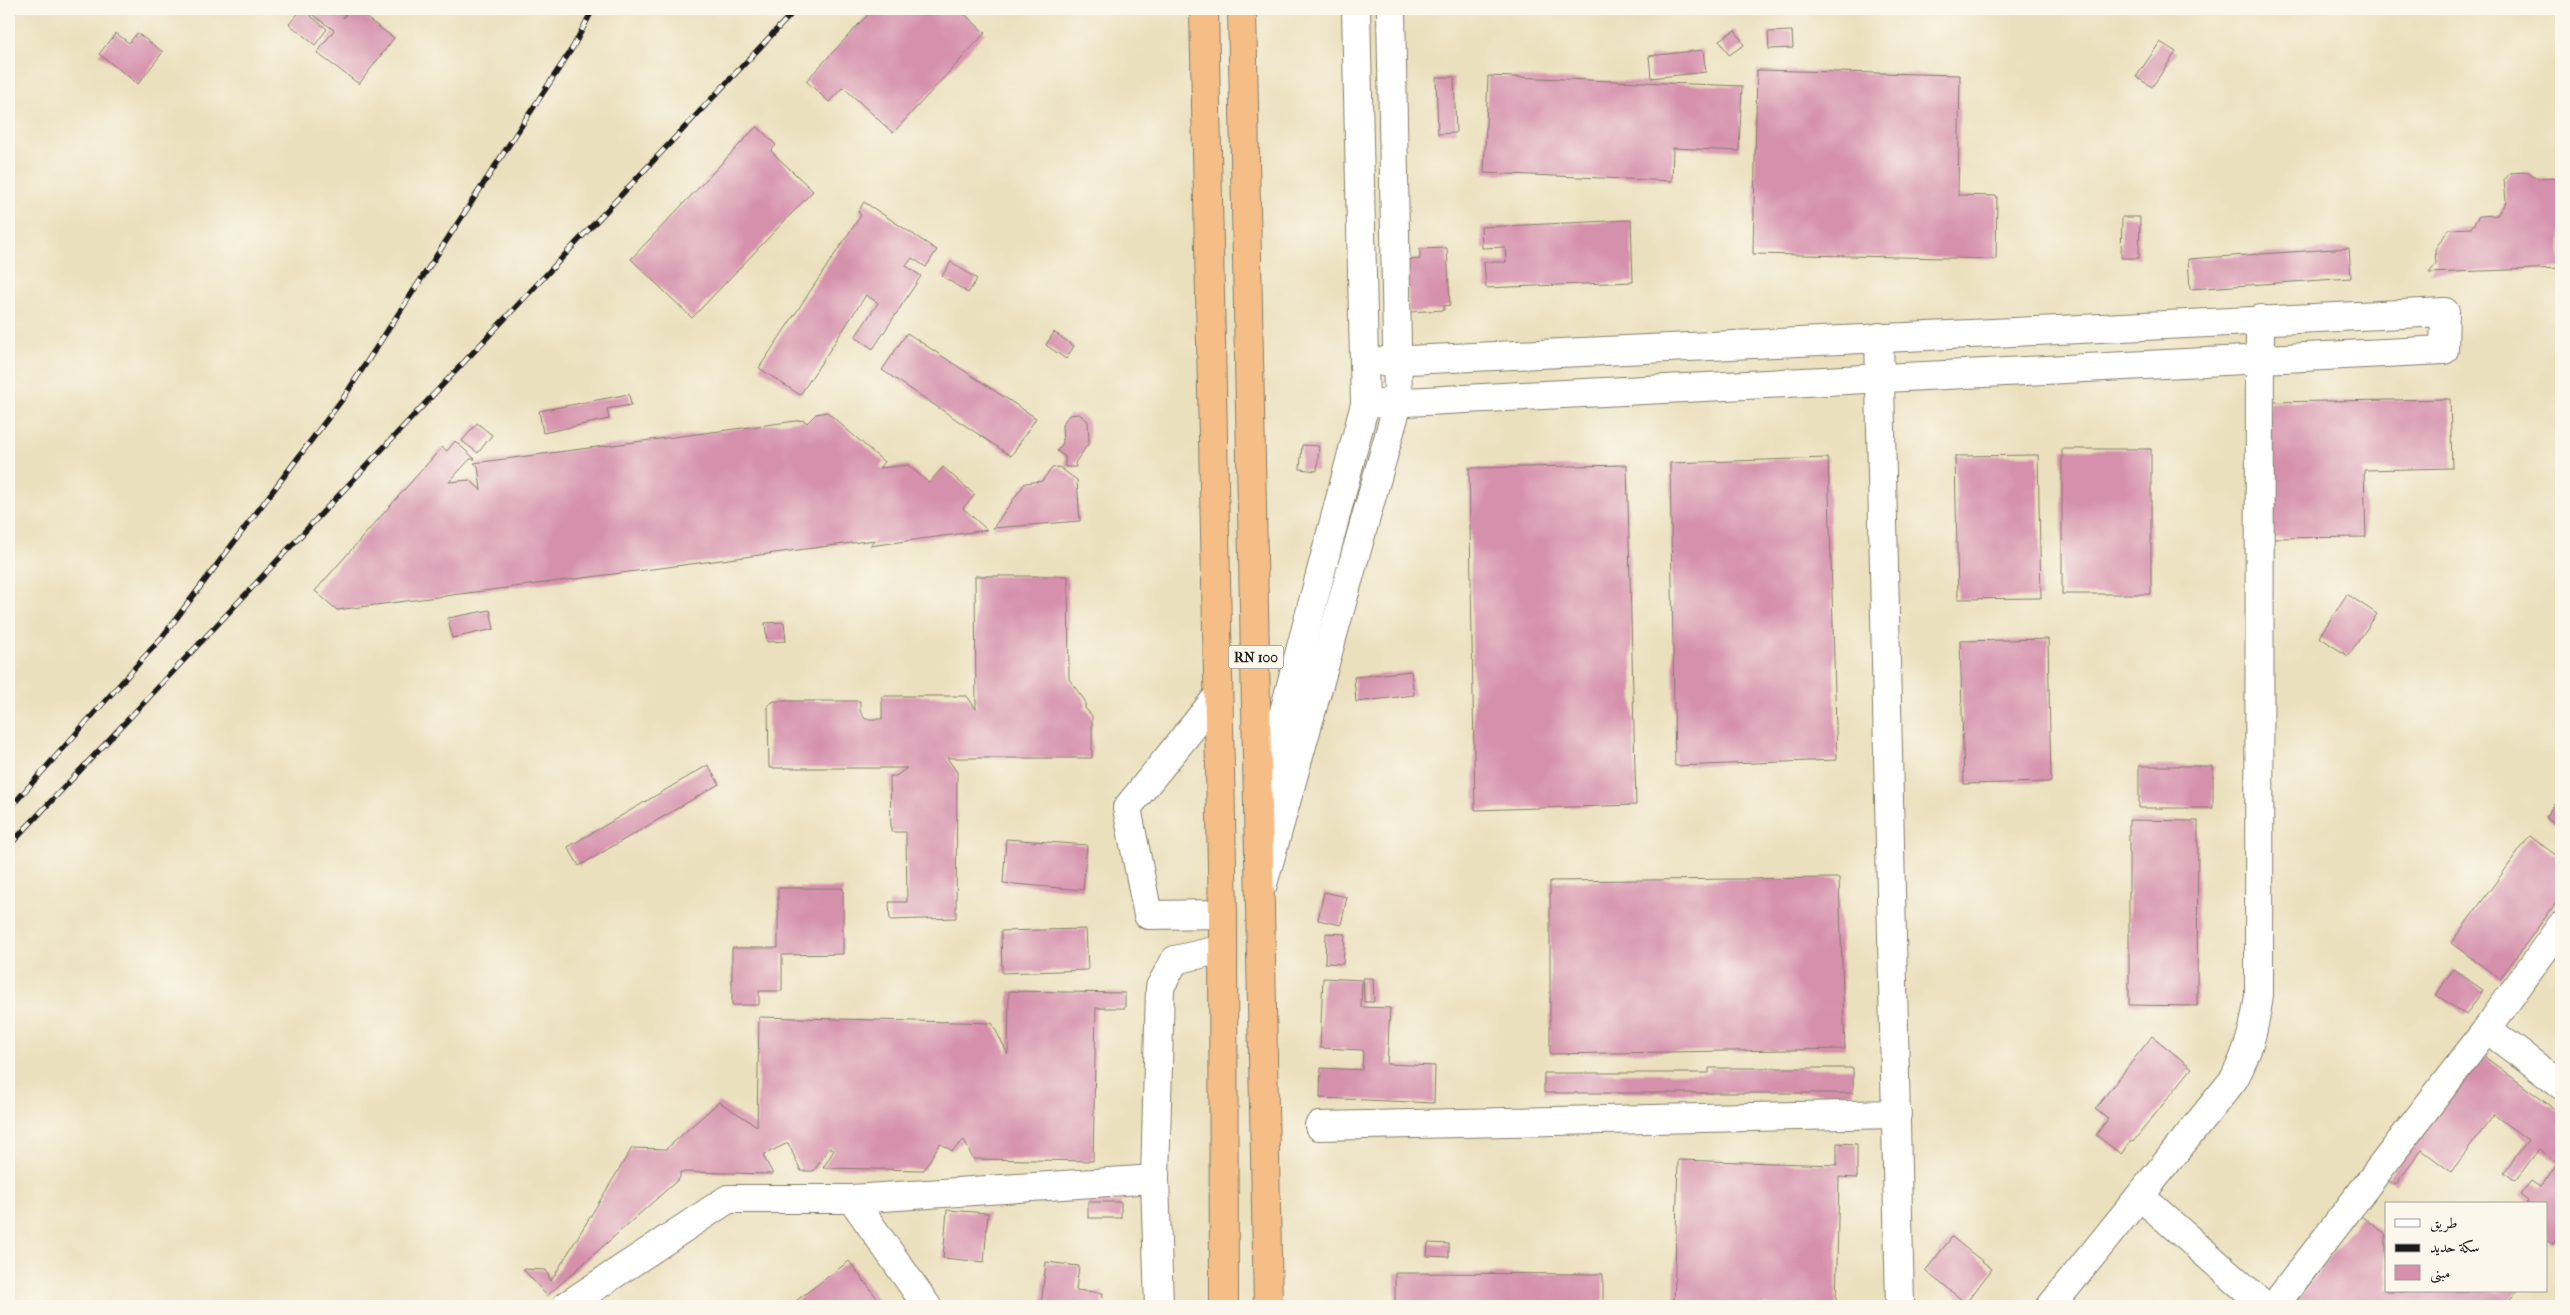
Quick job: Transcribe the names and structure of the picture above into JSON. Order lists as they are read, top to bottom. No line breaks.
{"streets":{"highway":["RN 100"]},"legend":["طريق","سكة حديد","مبنى"]}
